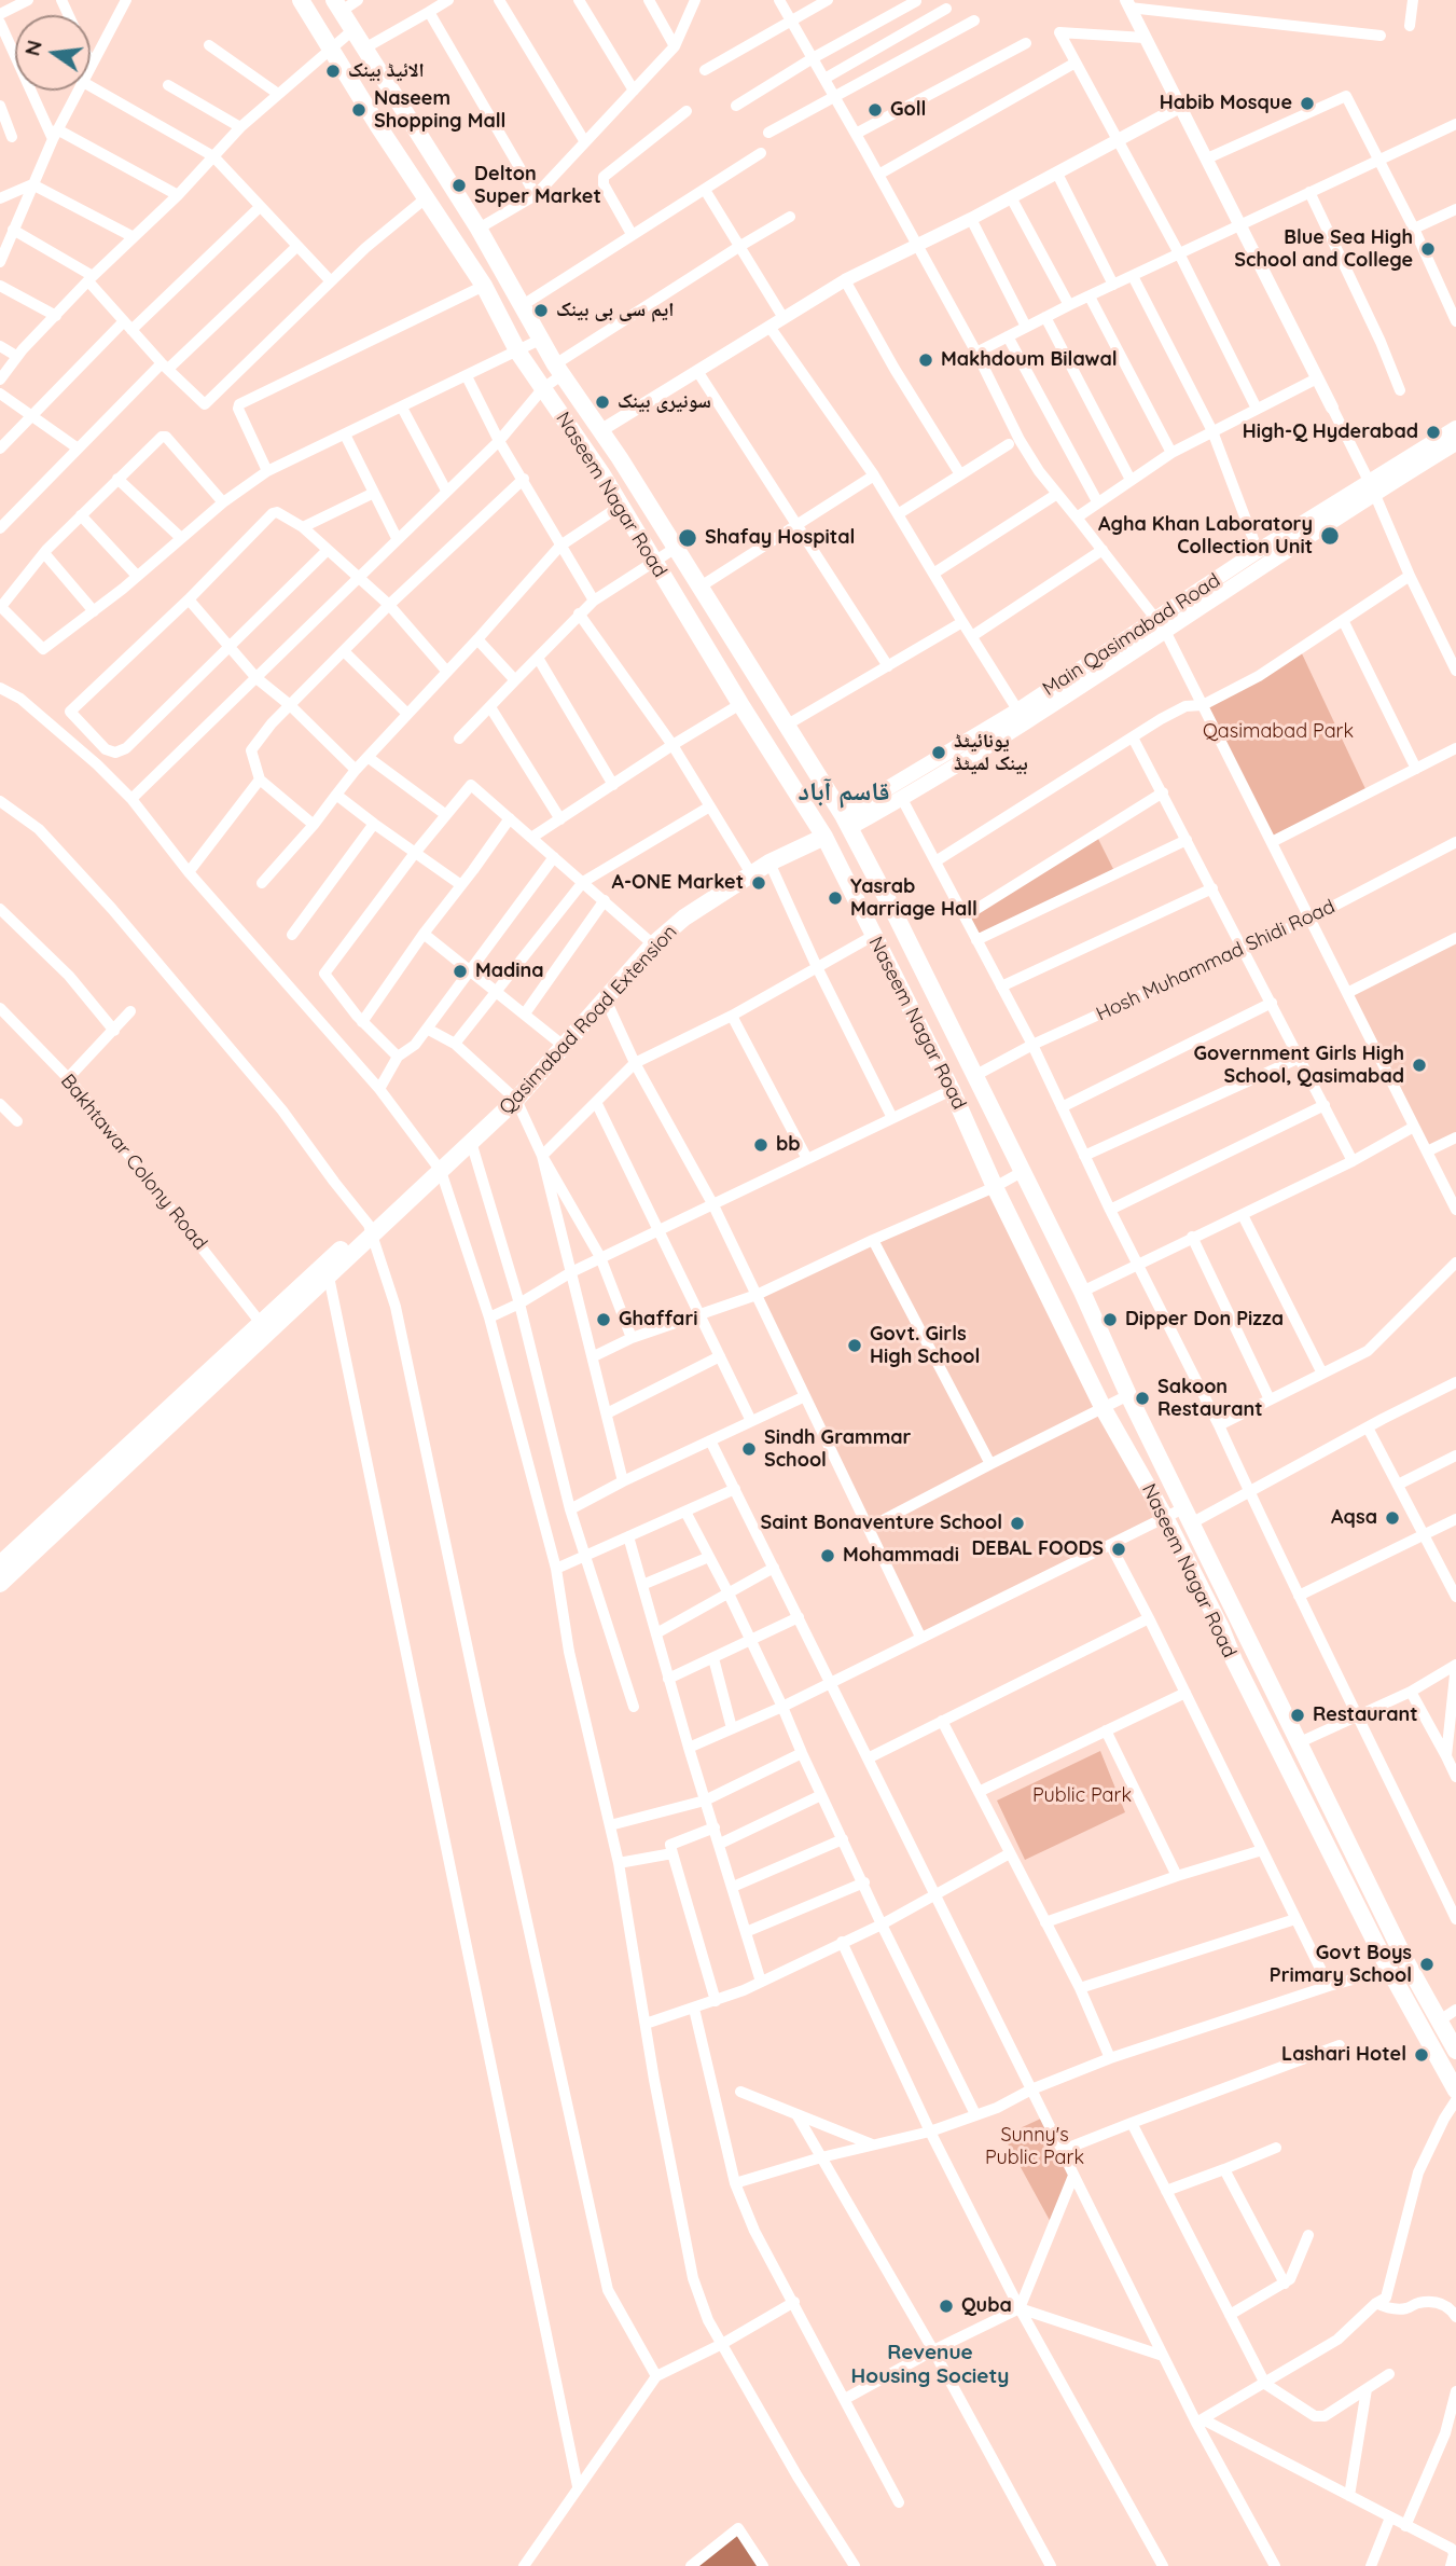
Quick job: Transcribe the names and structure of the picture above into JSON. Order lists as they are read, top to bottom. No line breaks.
{"streets":{"main road":["Naseem Nagar Road","Main Qasimabad Road","Qasimabad Road Extension"],"street":["Hosh Muhammad Shidi Road","Bakhtawar Colony Road"]},"crossings":[["Naseem Nagar Road","Main Qasimabad Road"],["Naseem Nagar Road","Hosh Muhammad Shidi Road"],["Naseem Nagar Road","Qasimabad Road Extension"]],"districts":["قاسم آباد","Revenue Housing Society"],"parks":["Qasimabad Park","Public Park","Sunny's Public Park"],"places":["الائیڈ بینک","Habib Mosque","Naseem Shopping Mall","Goll","Delton Super Market","Blue Sea High School and College","ایم سی بی بینک","Makhdoum Bilawal","سونیری بینک","High-Q Hyderabad","Agha Khan Laboratory Collection Unit","Shafay Hospital","یونائیٹڈ بینک لمیٹڈ","A-ONE Market","Yasrab Marriage Hall","Madina","Government Girls High School, Qasimabad","bb","Ghaffari","Dipper Don Pizza","Govt. Girls High School","Sakoon Restaurant","Sindh Grammar School","Aqsa","Saint Bonaventure School","DEBAL FOODS","Mohammadi","Restaurant","Govt Boys Primary School","Lashari Hotel","Quba"],"north":"left"}
